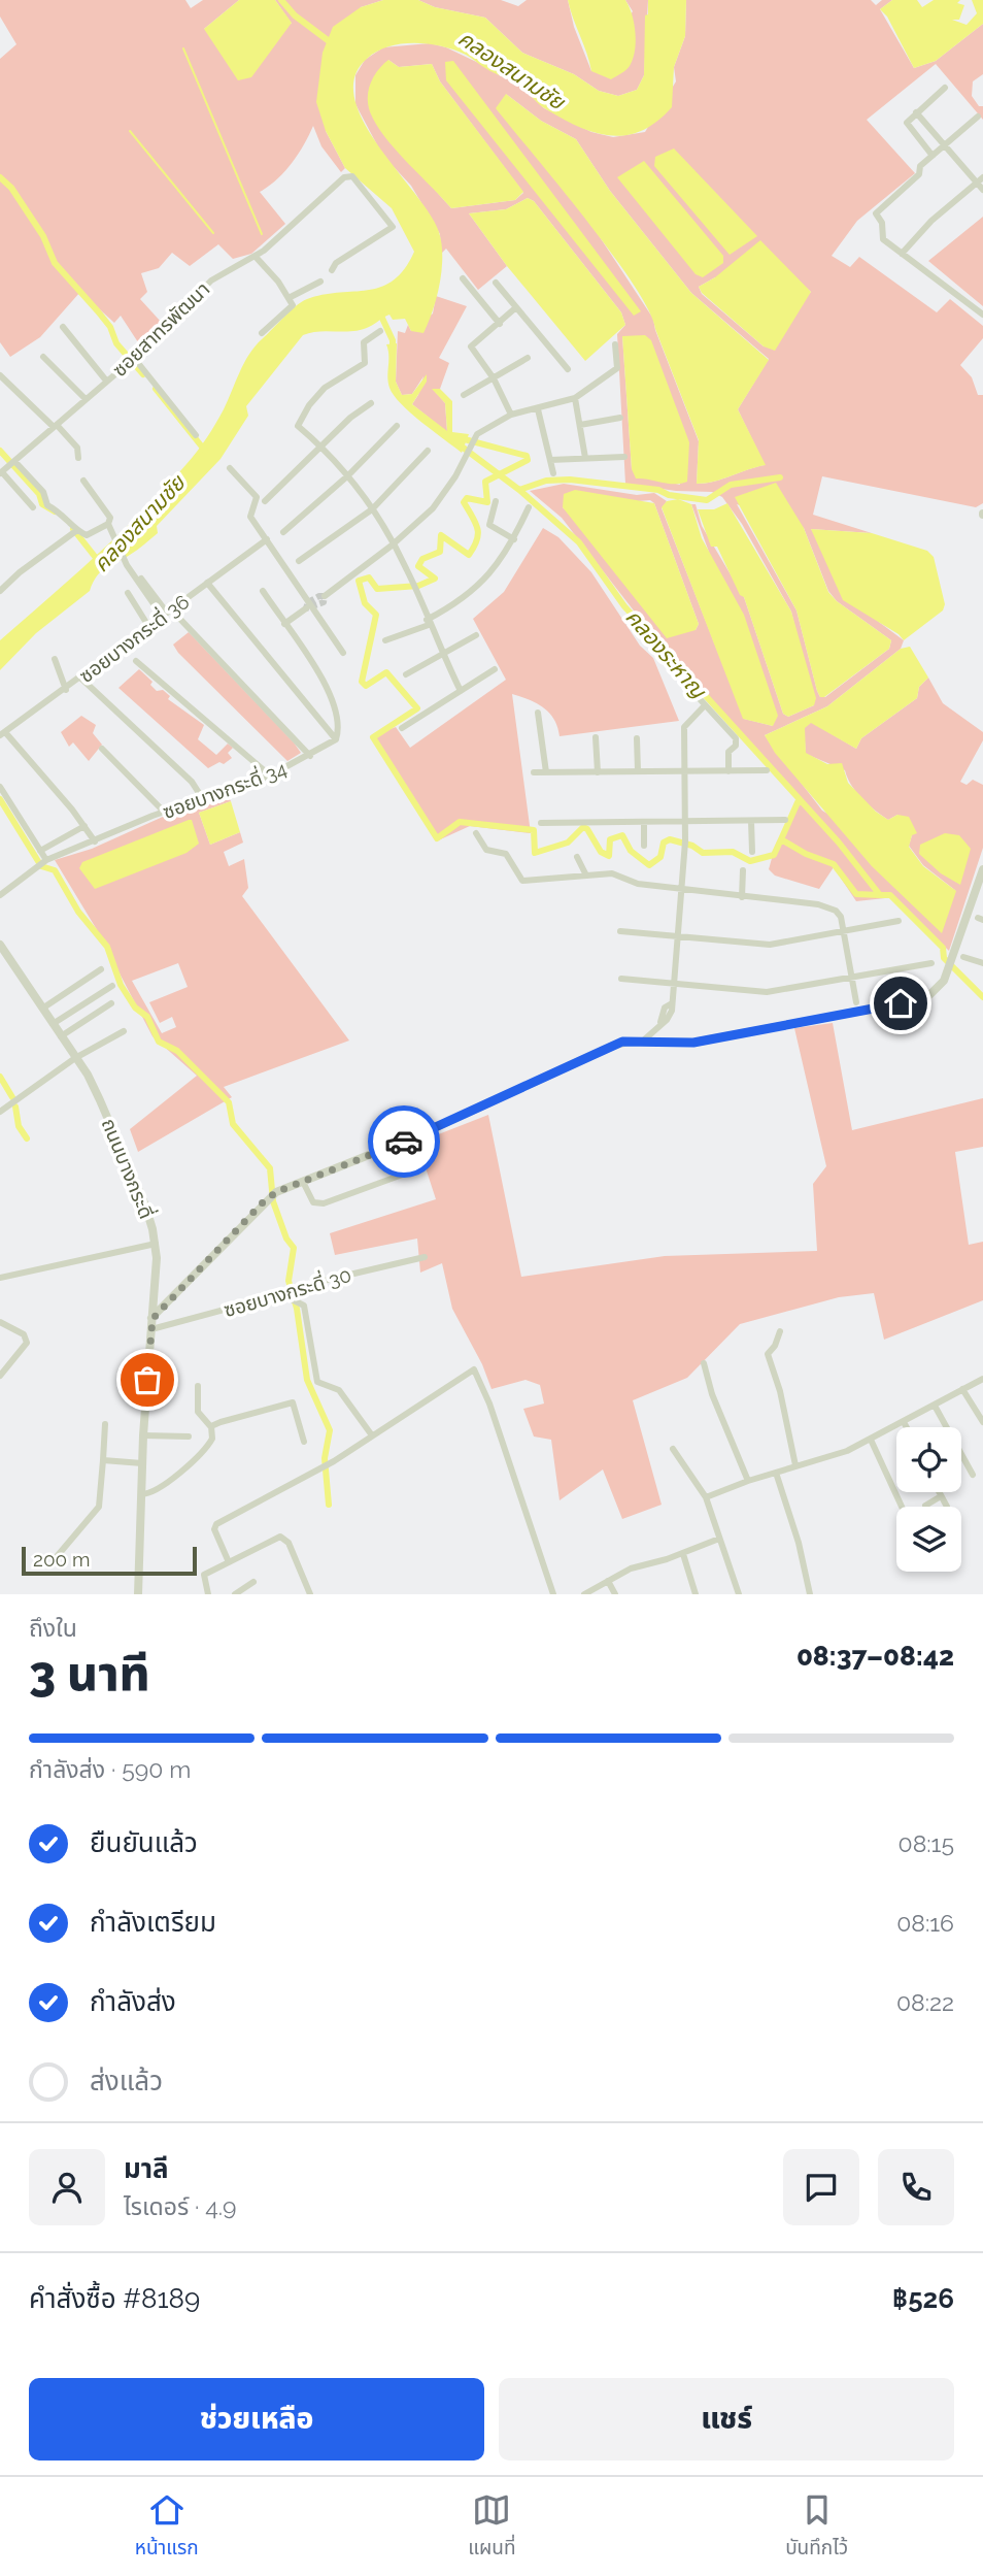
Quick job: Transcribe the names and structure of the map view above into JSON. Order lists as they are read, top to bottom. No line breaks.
{"streets":{"street":["ซอยสาทรพัฒนา","ซอยบางกระดี่ 36","ซอยบางกระดี่ 34","ถนนบางกระดี่","ซอยบางกระดี่ 30"]},"crossings":[["ถนนบางกระดี่","ซอยบางกระดี่ 30"]],"water":["คลองสนามชัย","คลองระหาญ"],"scale_bar":"200 m","page":{"scale":"200 m","heading":["3 นาที","ถึงใน","08:37–08:42"],"panel":["มาลี","ไรเดอร์ · 4.9","คำสั่งซื้อ #8189","฿526"],"bar":"กำลังส่ง · 590 m","list":[["ยืนยันแล้ว","08:15"],["กำลังเตรียม","08:16"],["กำลังส่ง","08:22"],"ส่งแล้ว"],"buttons":["ช่วยเหลือ","แชร์"],"tabs":["หน้าแรก","แผนที่","บันทึกไว้"]}}
